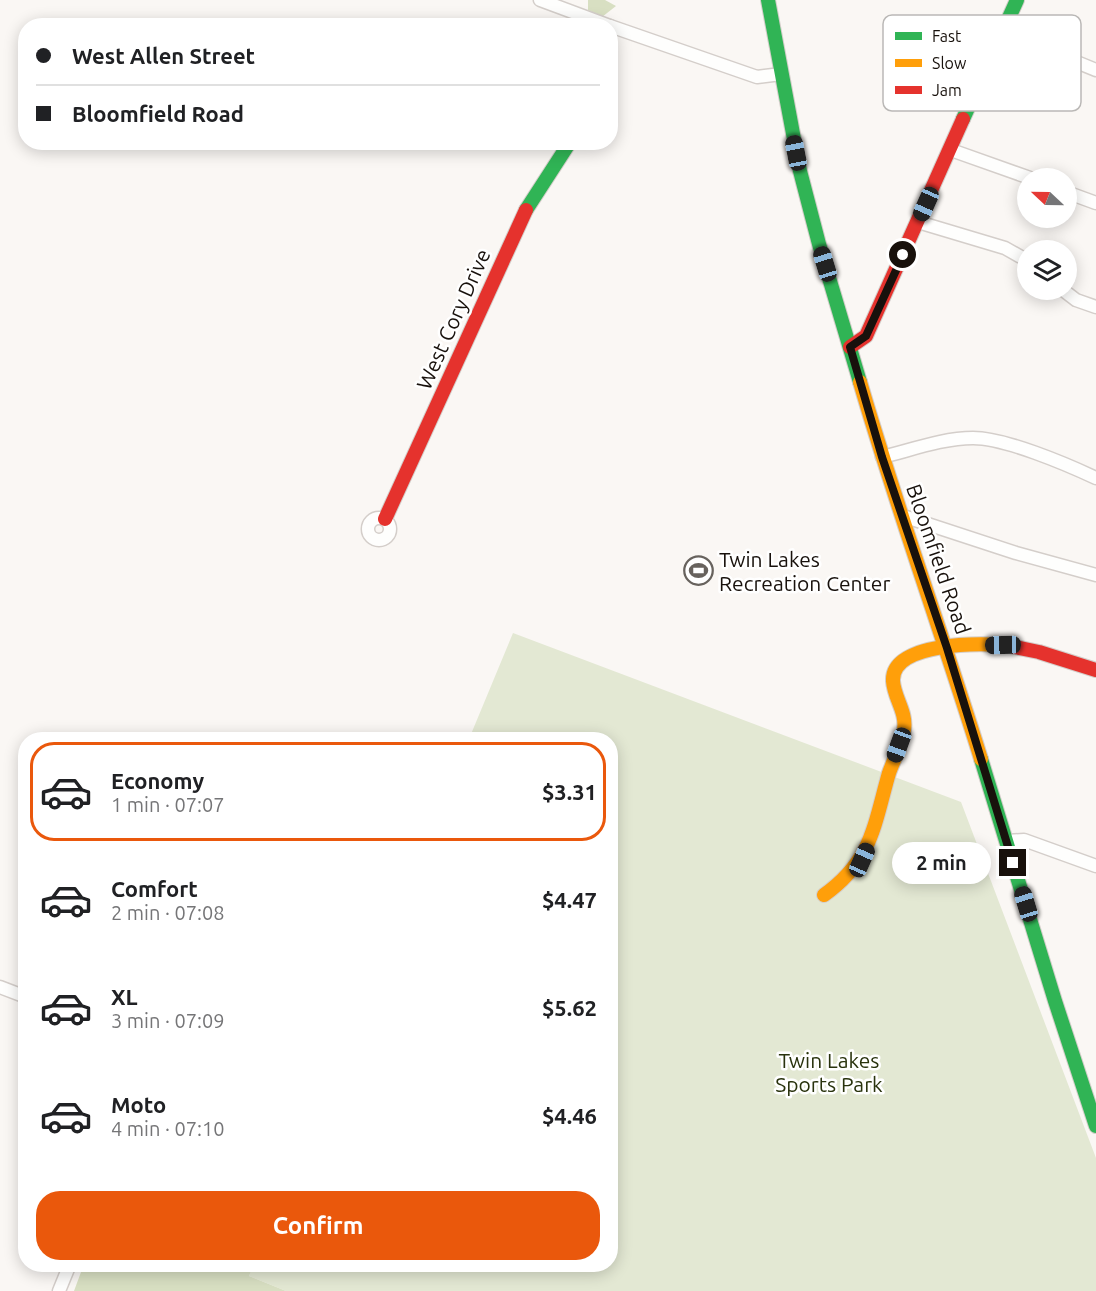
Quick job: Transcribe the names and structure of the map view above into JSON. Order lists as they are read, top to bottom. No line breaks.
{"streets":{"street":["West Cory Drive","Bloomfield Road"]},"parks":["Twin Lakes Sports Park"],"places":{"sports":["Twin Lakes Recreation Center"]},"legend":["Fast","Slow","Jam"],"north":"left","page":{"banner":["West Allen Street","Bloomfield Road"],"list":[{"name":"Economy","note":"1 min · 07:07","value":"$3.31"},{"name":"Comfort","note":"2 min · 07:08","value":"$4.47"},{"name":"XL","note":"3 min · 07:09","value":"$5.62"},{"name":"Moto","note":"4 min · 07:10","value":"$4.46"}],"bubble":"2 min","buttons":"Confirm"}}
